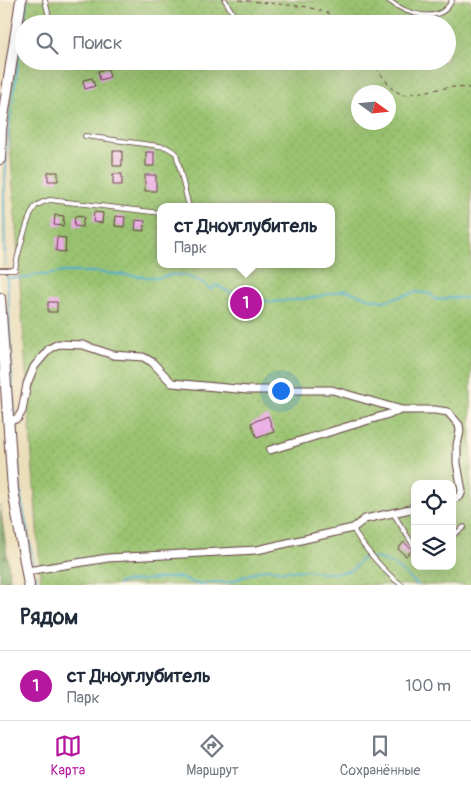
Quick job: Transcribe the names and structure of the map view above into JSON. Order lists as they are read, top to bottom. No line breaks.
{"north":"right","page":{"search":"Поиск","popup":["ст Дноуглубитель","Парк"],"pins":"1","heading":"Рядом","list":[{"mark":"1","name":"ст Дноуглубитель","note":"Парк","value":"100 m"}],"nav":["Карта","Маршрут","Сохранённые"]}}
